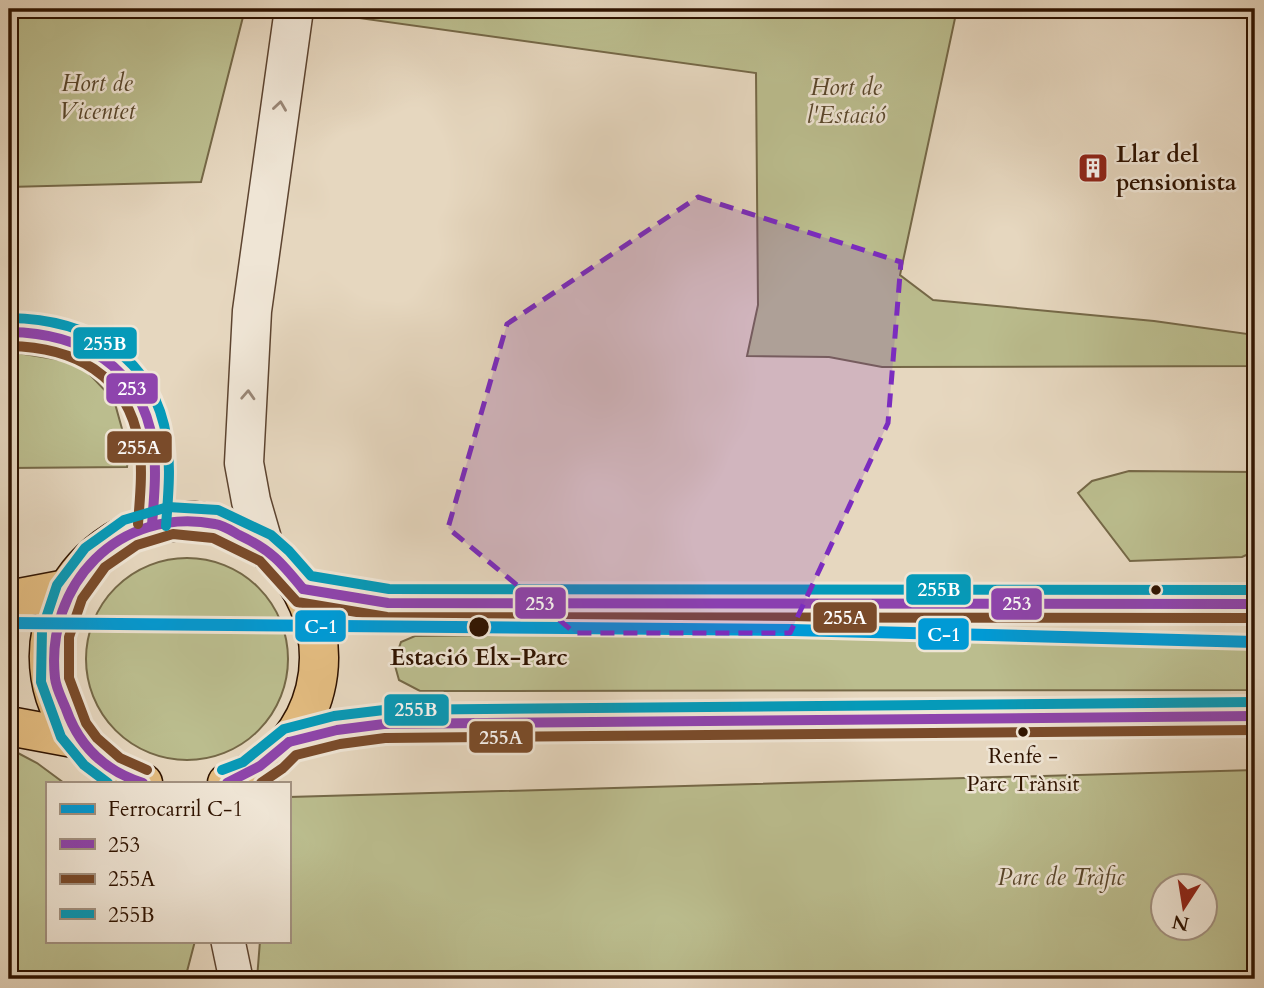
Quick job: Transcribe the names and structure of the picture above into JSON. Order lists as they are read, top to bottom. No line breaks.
{"parks":["Hort de Vicentet","Hort de l'Estació","Parc de Tràfic"],"places":{"building":["Llar del pensionista"],"other":["Estació Elx-Parc","Renfe - Parc Trànsit"]},"lines":["transit line 255B","transit line 253","transit line 255A","rail line C-1"],"legend":["Ferrocarril C-1","253","255A","255B"],"north":"bottom"}
